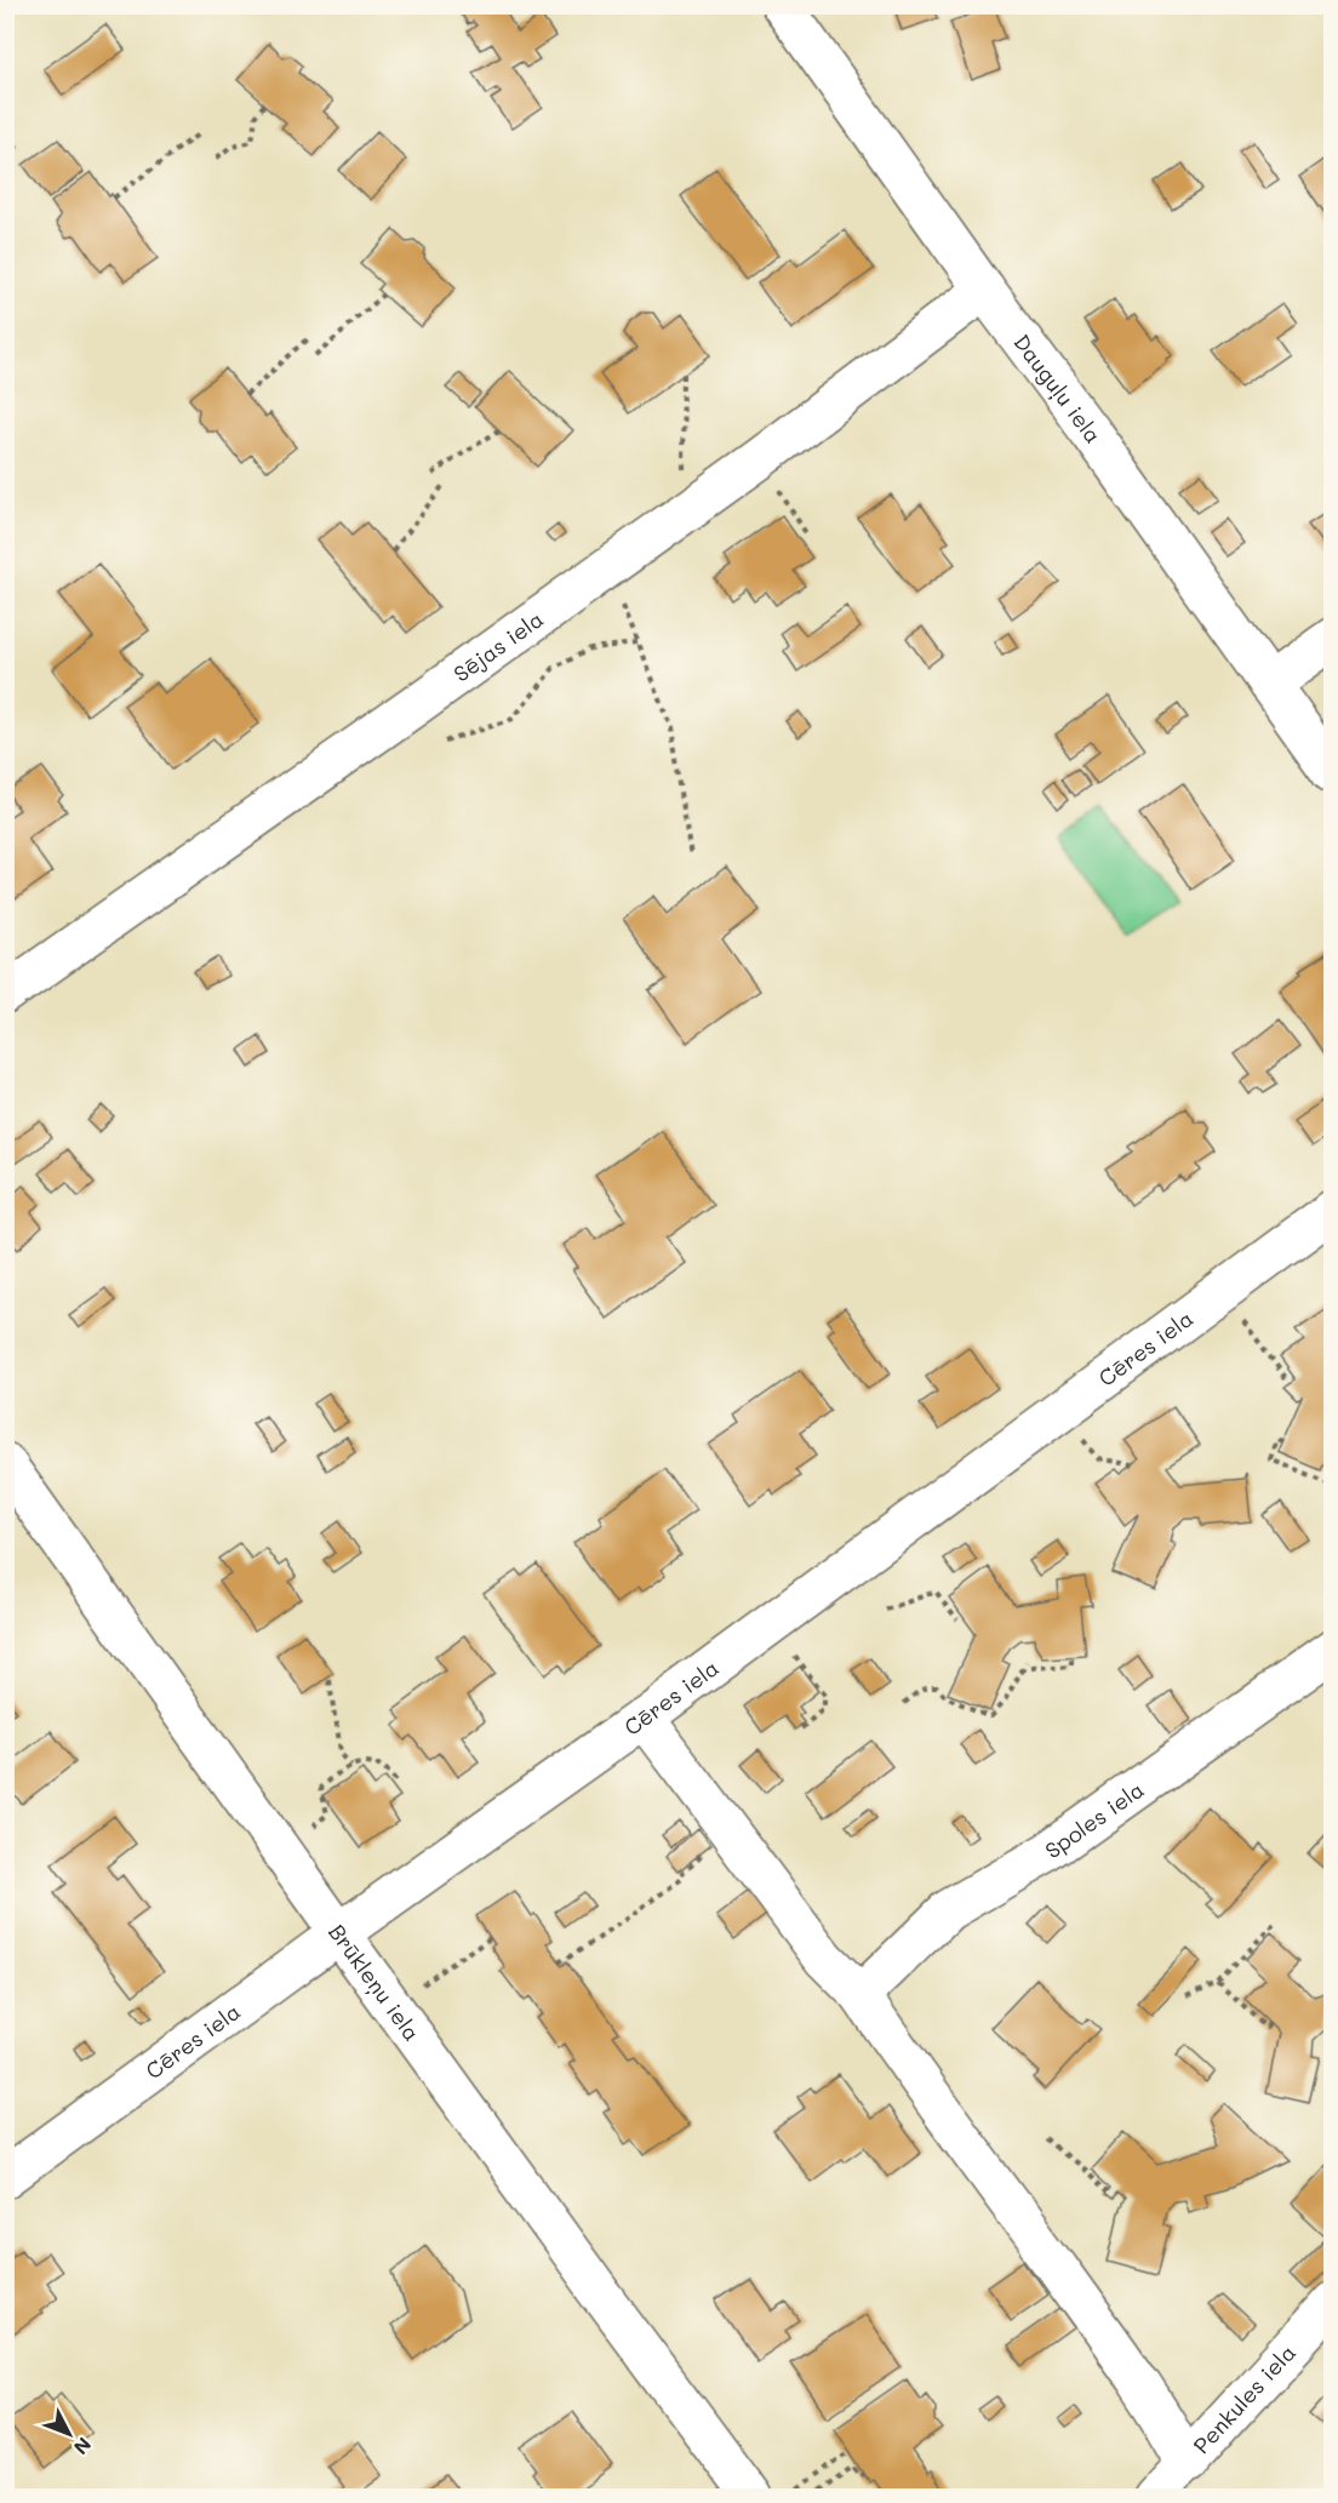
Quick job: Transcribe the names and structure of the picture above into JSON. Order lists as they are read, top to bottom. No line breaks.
{"streets":{"street":["Dauguļu iela","Sējas iela","Cēres iela","Spoles iela","Brūkleņu iela","Penkules iela"]},"crossings":[["Dauguļu iela","Sējas iela"],["Cēres iela","Brūkleņu iela"]],"north":"bottom right"}
